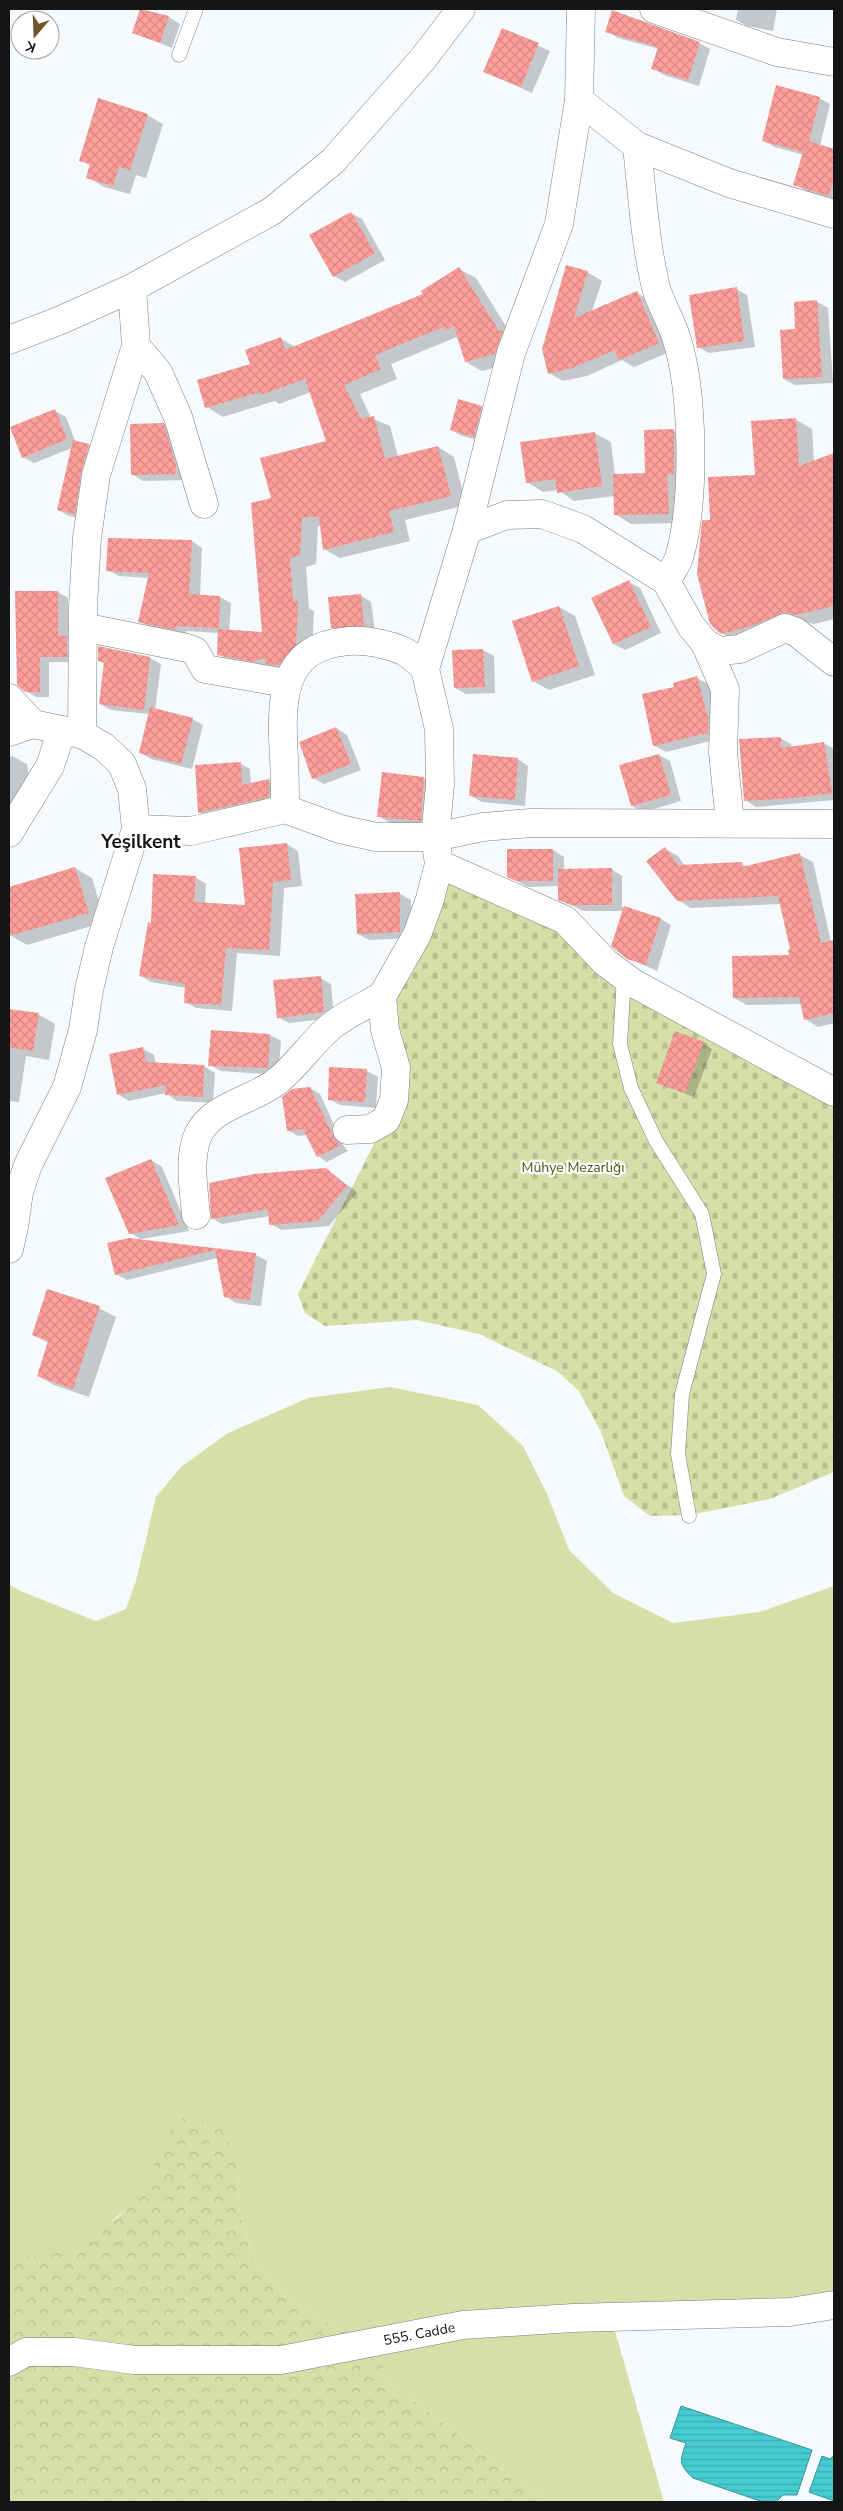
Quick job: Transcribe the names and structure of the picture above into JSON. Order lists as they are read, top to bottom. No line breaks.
{"streets":{"street":["555. Cadde"]},"districts":["Yeşilkent"],"parks":["Mühye Mezarlığı"],"north":"bottom"}
